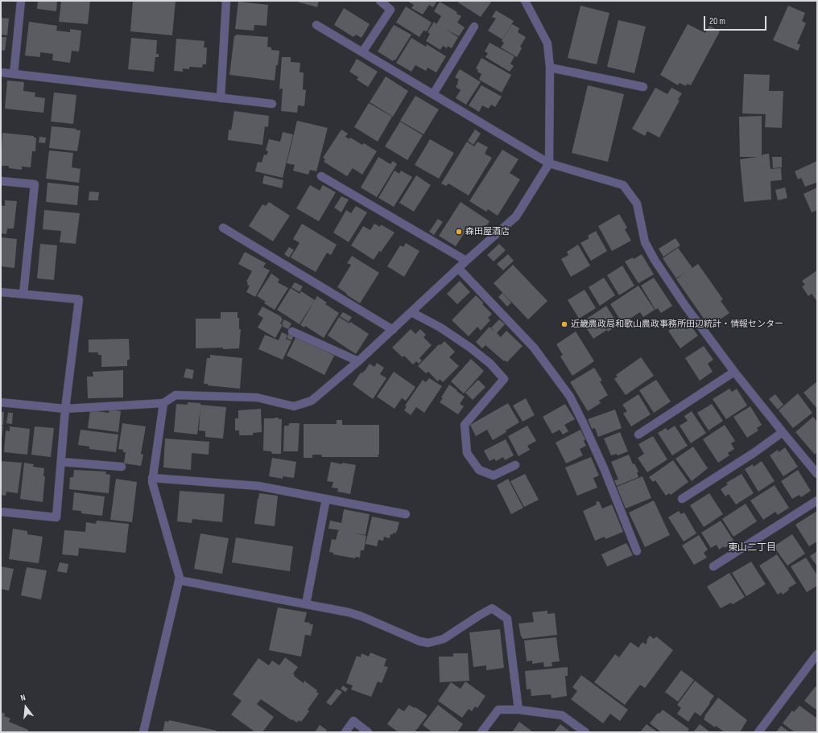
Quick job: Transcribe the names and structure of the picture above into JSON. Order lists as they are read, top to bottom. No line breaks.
{"districts":["東山二丁目"],"places":["森田屋酒店","近畿農政局和歌山農政事務所田辺統計・情報センター"],"scale_bar":"20 m","north":"top"}
